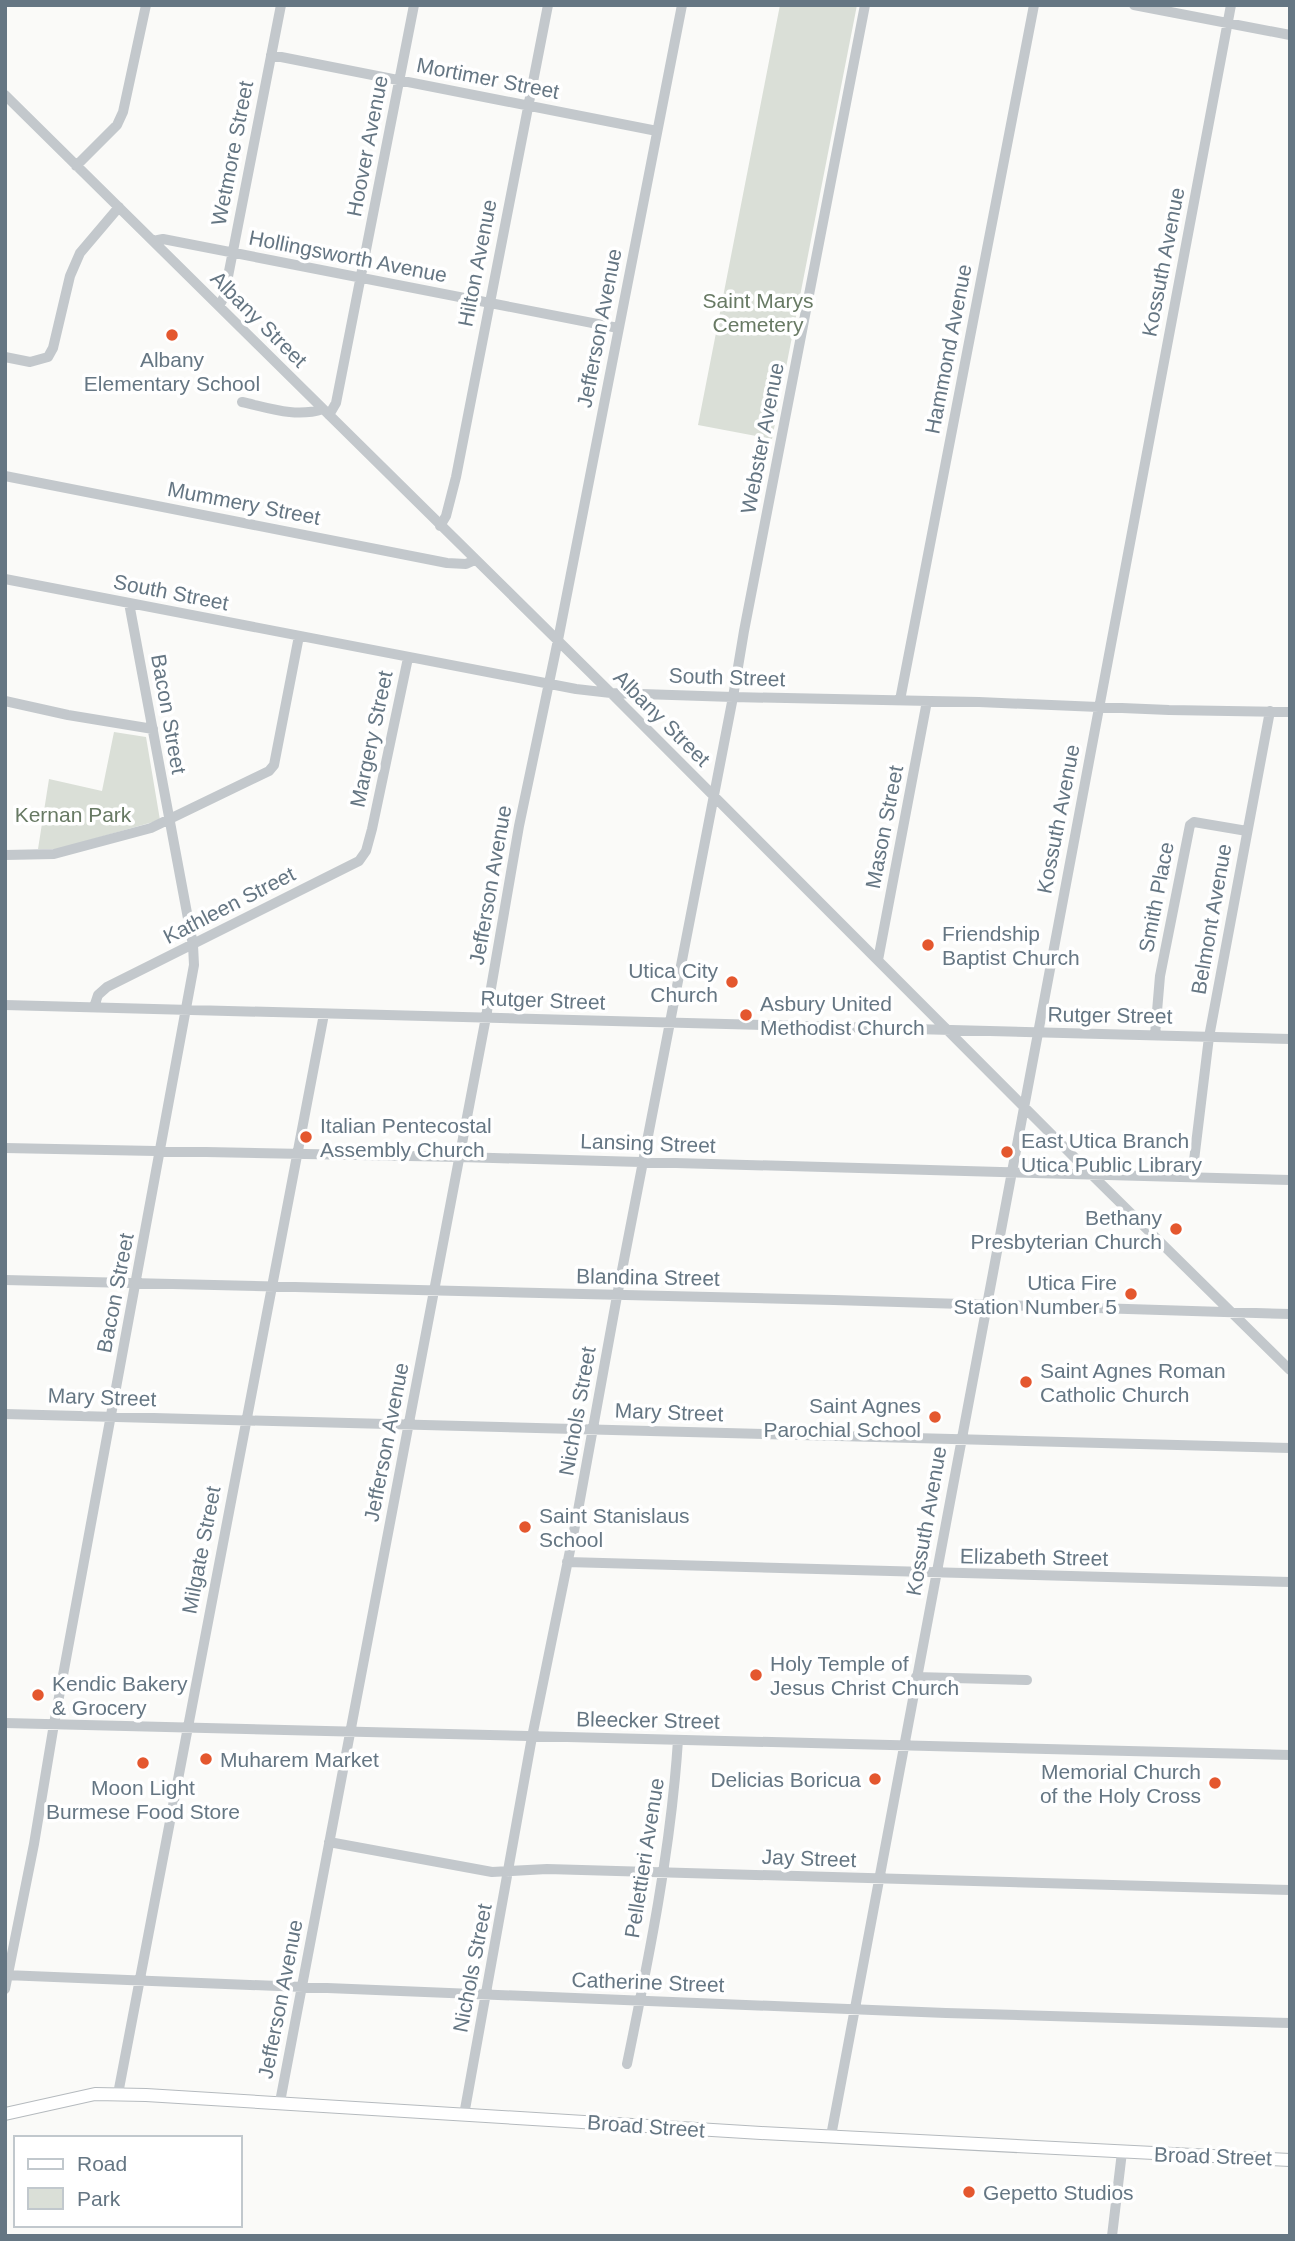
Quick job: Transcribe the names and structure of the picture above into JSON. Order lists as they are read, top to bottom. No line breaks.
{"streets":{"main road":["Broad Street"],"street":["Mortimer Street","Hoover Avenue","Wetmore Street","Hollingsworth Avenue","Kossuth Avenue","Hilton Avenue","Albany Street","Jefferson Avenue","Hammond Avenue","Webster Avenue","Mummery Street","South Street","Bacon Street","Margery Street","Mason Street","Smith Place","Kathleen Street","Belmont Avenue","Rutger Street","Lansing Street","Blandina Street","Mary Street","Nichols Street","Milgate Street","Elizabeth Street","Bleecker Street","Pellettieri Avenue","Jay Street","Catherine Street"]},"crossings":[["Mortimer Street","Hoover Avenue"],["Mortimer Street","Wetmore Street"],["Mortimer Street","Hilton Avenue"],["Mortimer Street","Jefferson Avenue"],["Hoover Avenue","Hollingsworth Avenue"],["Hoover Avenue","Albany Street"],["Wetmore Street","Hollingsworth Avenue"],["Wetmore Street","Albany Street"],["Hollingsworth Avenue","Hilton Avenue"],["Hollingsworth Avenue","Albany Street"],["Hollingsworth Avenue","Jefferson Avenue"],["Kossuth Avenue","Albany Street"],["Kossuth Avenue","South Street"],["Kossuth Avenue","Rutger Street"],["Kossuth Avenue","Lansing Street"],["Kossuth Avenue","Blandina Street"],["Kossuth Avenue","Mary Street"],["Kossuth Avenue","Elizabeth Street"],["Kossuth Avenue","Bleecker Street"],["Kossuth Avenue","Jay Street"],["Kossuth Avenue","Catherine Street"],["Kossuth Avenue","Broad Street"],["Hilton Avenue","Albany Street"],["Albany Street","Jefferson Avenue"],["Albany Street","Webster Avenue"],["Albany Street","Mummery Street"],["Albany Street","South Street"],["Albany Street","Mason Street"],["Albany Street","Rutger Street"],["Albany Street","Lansing Street"],["Albany Street","Blandina Street"],["Albany Street","Nichols Street"],["Jefferson Avenue","South Street"],["Jefferson Avenue","Rutger Street"],["Jefferson Avenue","Lansing Street"],["Jefferson Avenue","Blandina Street"],["Jefferson Avenue","Mary Street"],["Jefferson Avenue","Bleecker Street"],["Jefferson Avenue","Jay Street"],["Jefferson Avenue","Catherine Street"],["Jefferson Avenue","Broad Street"],["Hammond Avenue","South Street"],["Webster Avenue","South Street"],["Webster Avenue","Nichols Street"],["South Street","Bacon Street"],["South Street","Margery Street"],["South Street","Mason Street"],["South Street","Belmont Avenue"],["Bacon Street","Kathleen Street"],["Bacon Street","Rutger Street"],["Bacon Street","Lansing Street"],["Bacon Street","Blandina Street"],["Bacon Street","Mary Street"],["Bacon Street","Bleecker Street"],["Bacon Street","Catherine Street"],["Margery Street","Kathleen Street"],["Smith Place","Belmont Avenue"],["Smith Place","Rutger Street"],["Kathleen Street","Rutger Street"],["Belmont Avenue","Rutger Street"],["Belmont Avenue","Lansing Street"],["Rutger Street","Nichols Street"],["Rutger Street","Milgate Street"],["Lansing Street","Nichols Street"],["Lansing Street","Milgate Street"],["Blandina Street","Nichols Street"],["Blandina Street","Milgate Street"],["Mary Street","Nichols Street"],["Mary Street","Milgate Street"],["Nichols Street","Elizabeth Street"],["Nichols Street","Bleecker Street"],["Nichols Street","Jay Street"],["Nichols Street","Catherine Street"],["Nichols Street","Broad Street"],["Milgate Street","Bleecker Street"],["Milgate Street","Catherine Street"],["Milgate Street","Broad Street"],["Bleecker Street","Pellettieri Avenue"],["Pellettieri Avenue","Jay Street"],["Pellettieri Avenue","Catherine Street"]],"parks":["Saint Marys Cemetery","Kernan Park"],"places":["Albany Elementary School","Friendship Baptist Church","Utica City Church","Asbury United Methodist Church","Italian Pentecostal Assembly Church","East Utica Branch Utica Public Library","Bethany Presbyterian Church","Utica Fire Station Number 5","Saint Agnes Roman Catholic Church","Saint Agnes Parochial School","Saint Stanislaus School","Holy Temple of Jesus Christ Church","Kendic Bakery & Grocery","Muharem Market","Moon Light Burmese Food Store","Delicias Boricua","Memorial Church of the Holy Cross","Gepetto Studios"],"legend":["Road","Park"]}
